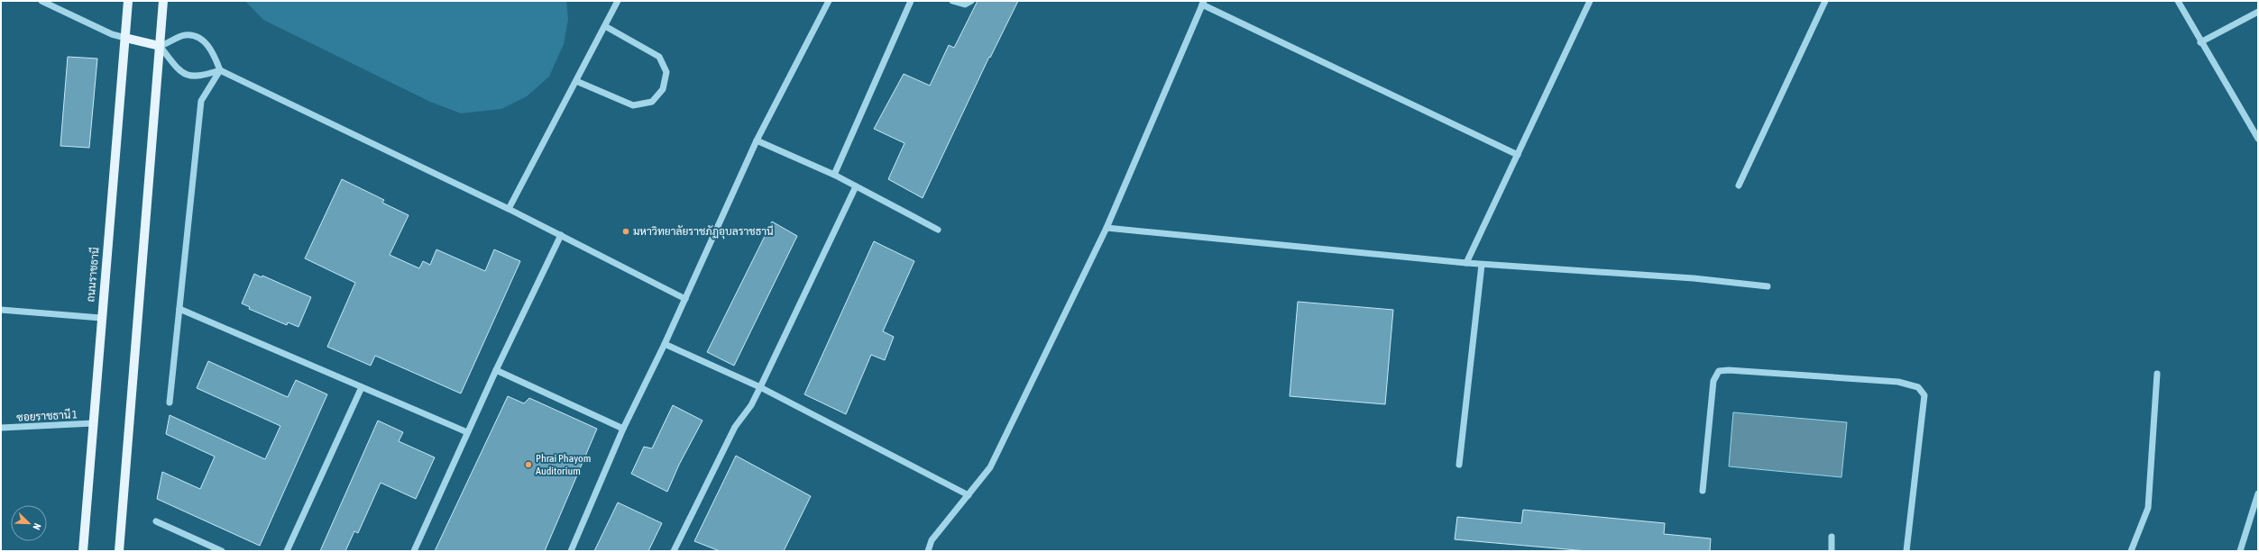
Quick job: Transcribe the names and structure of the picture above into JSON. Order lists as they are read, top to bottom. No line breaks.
{"streets":{"main road":["ถนนราชธานี"],"street":["ซอยราชธานี 1"]},"crossings":[["ถนนราชธานี","ซอยราชธานี 1"]],"places":["มหาวิทยาลัยราชภัฏอุบลราชธานี","Phrai Phayom Auditorium"],"north":"bottom right"}
